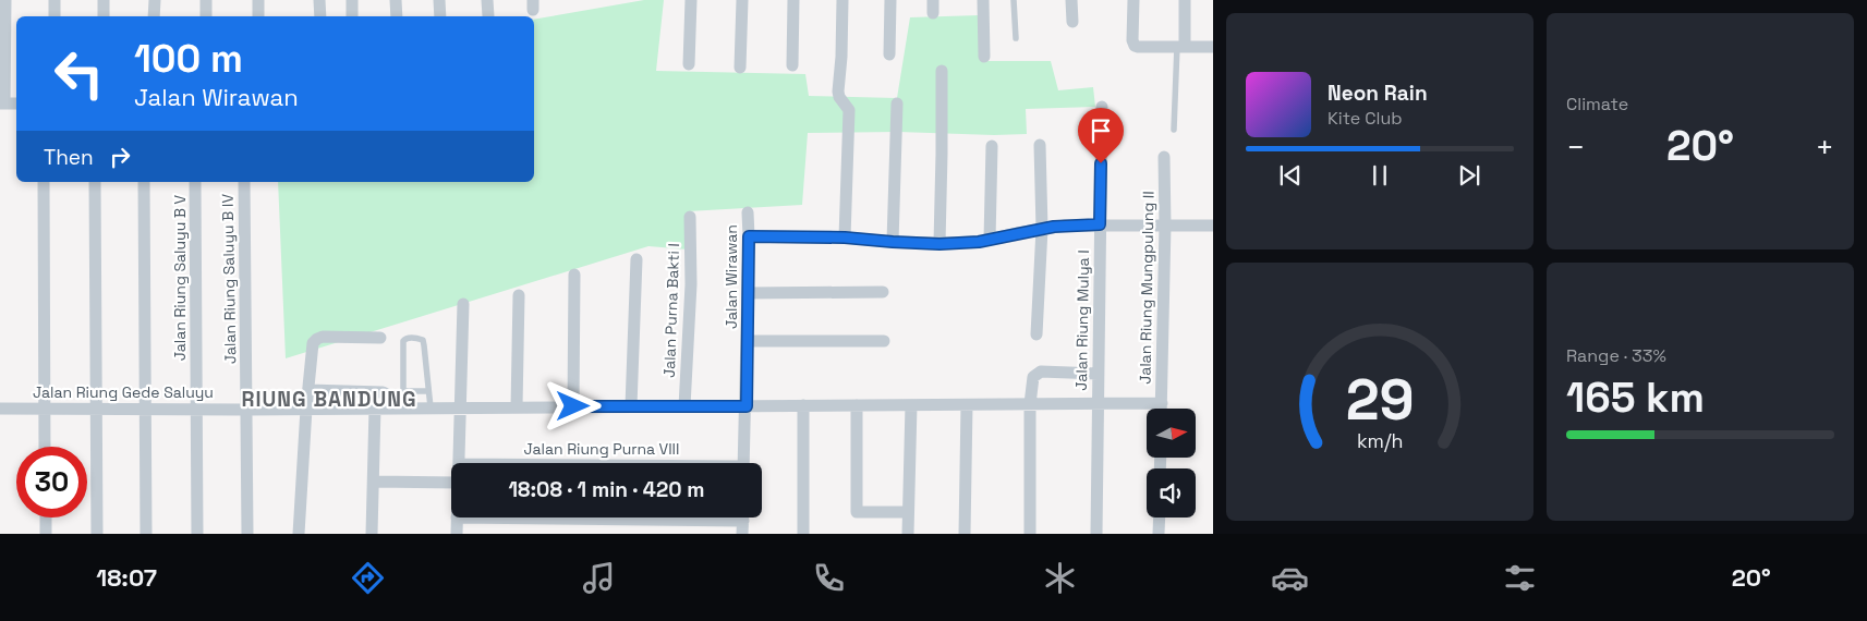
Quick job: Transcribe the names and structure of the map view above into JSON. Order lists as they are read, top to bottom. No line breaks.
{"streets":{"street":["Jalan Wirawan","Jalan Riung Saluyu B V","Jalan Riung Saluyu B IV","Jalan Riung Mungpulung II","Jalan Purna Bakti I","Jalan Riung Mulya I","Jalan Riung Gede Saluyu"]},"crossings":[["Jalan Wirawan","Jalan Riung Gede Saluyu"],["Jalan Riung Saluyu B V","Jalan Riung Gede Saluyu"],["Jalan Riung Saluyu B IV","Jalan Riung Gede Saluyu"],["Jalan Riung Mungpulung II","Jalan Riung Gede Saluyu"],["Jalan Purna Bakti I","Jalan Riung Gede Saluyu"],["Jalan Riung Mulya I","Jalan Riung Gede Saluyu"]],"districts":["RIUNG BANDUNG"],"north":"right","page":{"tile":["Climate",["Range · 33%","165 km"]],"turn":["100 m","Jalan Wirawan"],"song":["Neon Rain","Kite Club"],"heat":["−","20°","+"],"then":"Then","limit":"30","trip":"18:08 · 1 min · 420 m","tabs":["18:07","20°"],"gauge":["29","km/h"]}}
